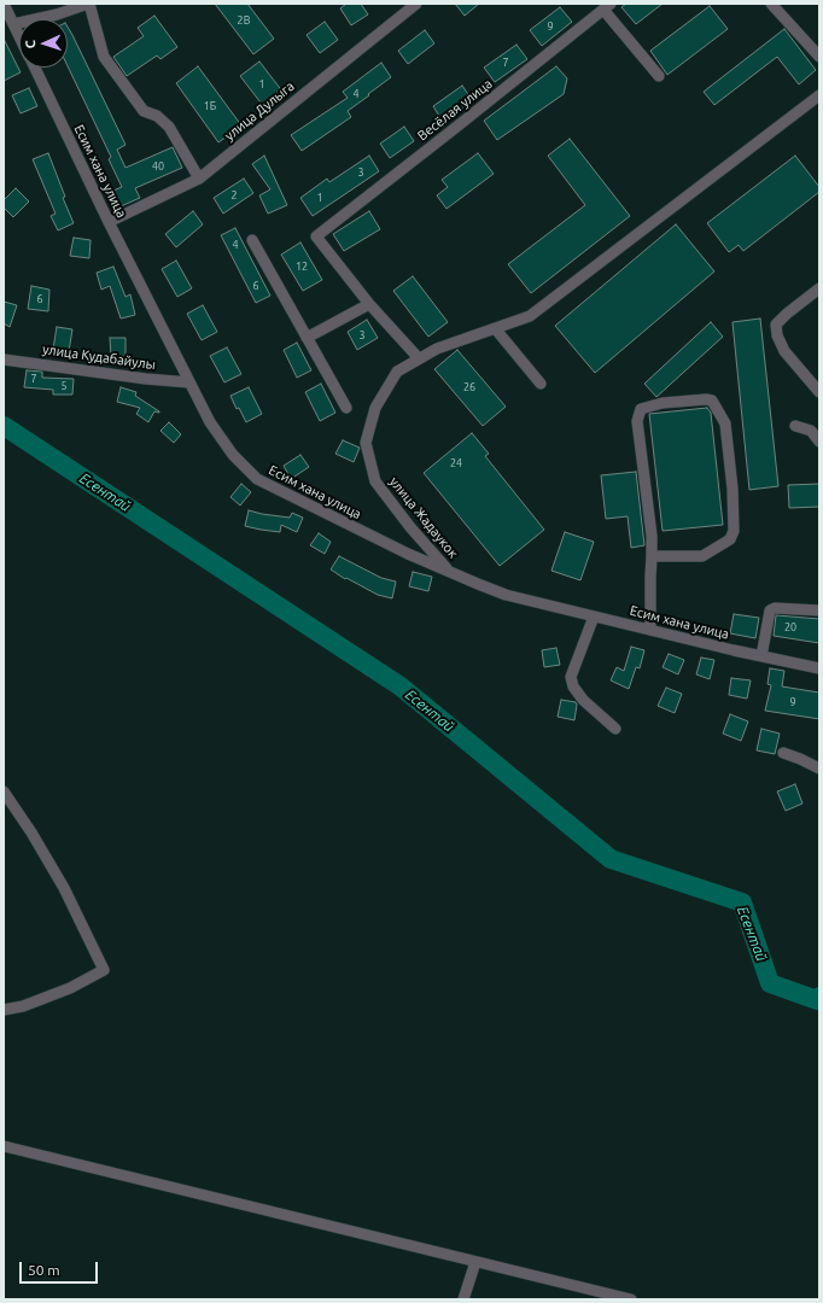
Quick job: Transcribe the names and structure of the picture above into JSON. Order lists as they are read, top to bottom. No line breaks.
{"streets":{"street":["Весёлая улица","улица Дулыга","Есим хана улица","улица Кудабайулы","улица Жадаукок"]},"crossings":[["улица Дулыга","Есим хана улица"],["Есим хана улица","улица Кудабайулы"],["Есим хана улица","улица Жадаукок"]],"water":["Есентай"],"house_numbers":["2В","9","7","1","4","1Б","40","3","2","1","4","12","6","6","3","7","5","26","24","20","9"],"scale_bar":"50 m","north":"left"}
